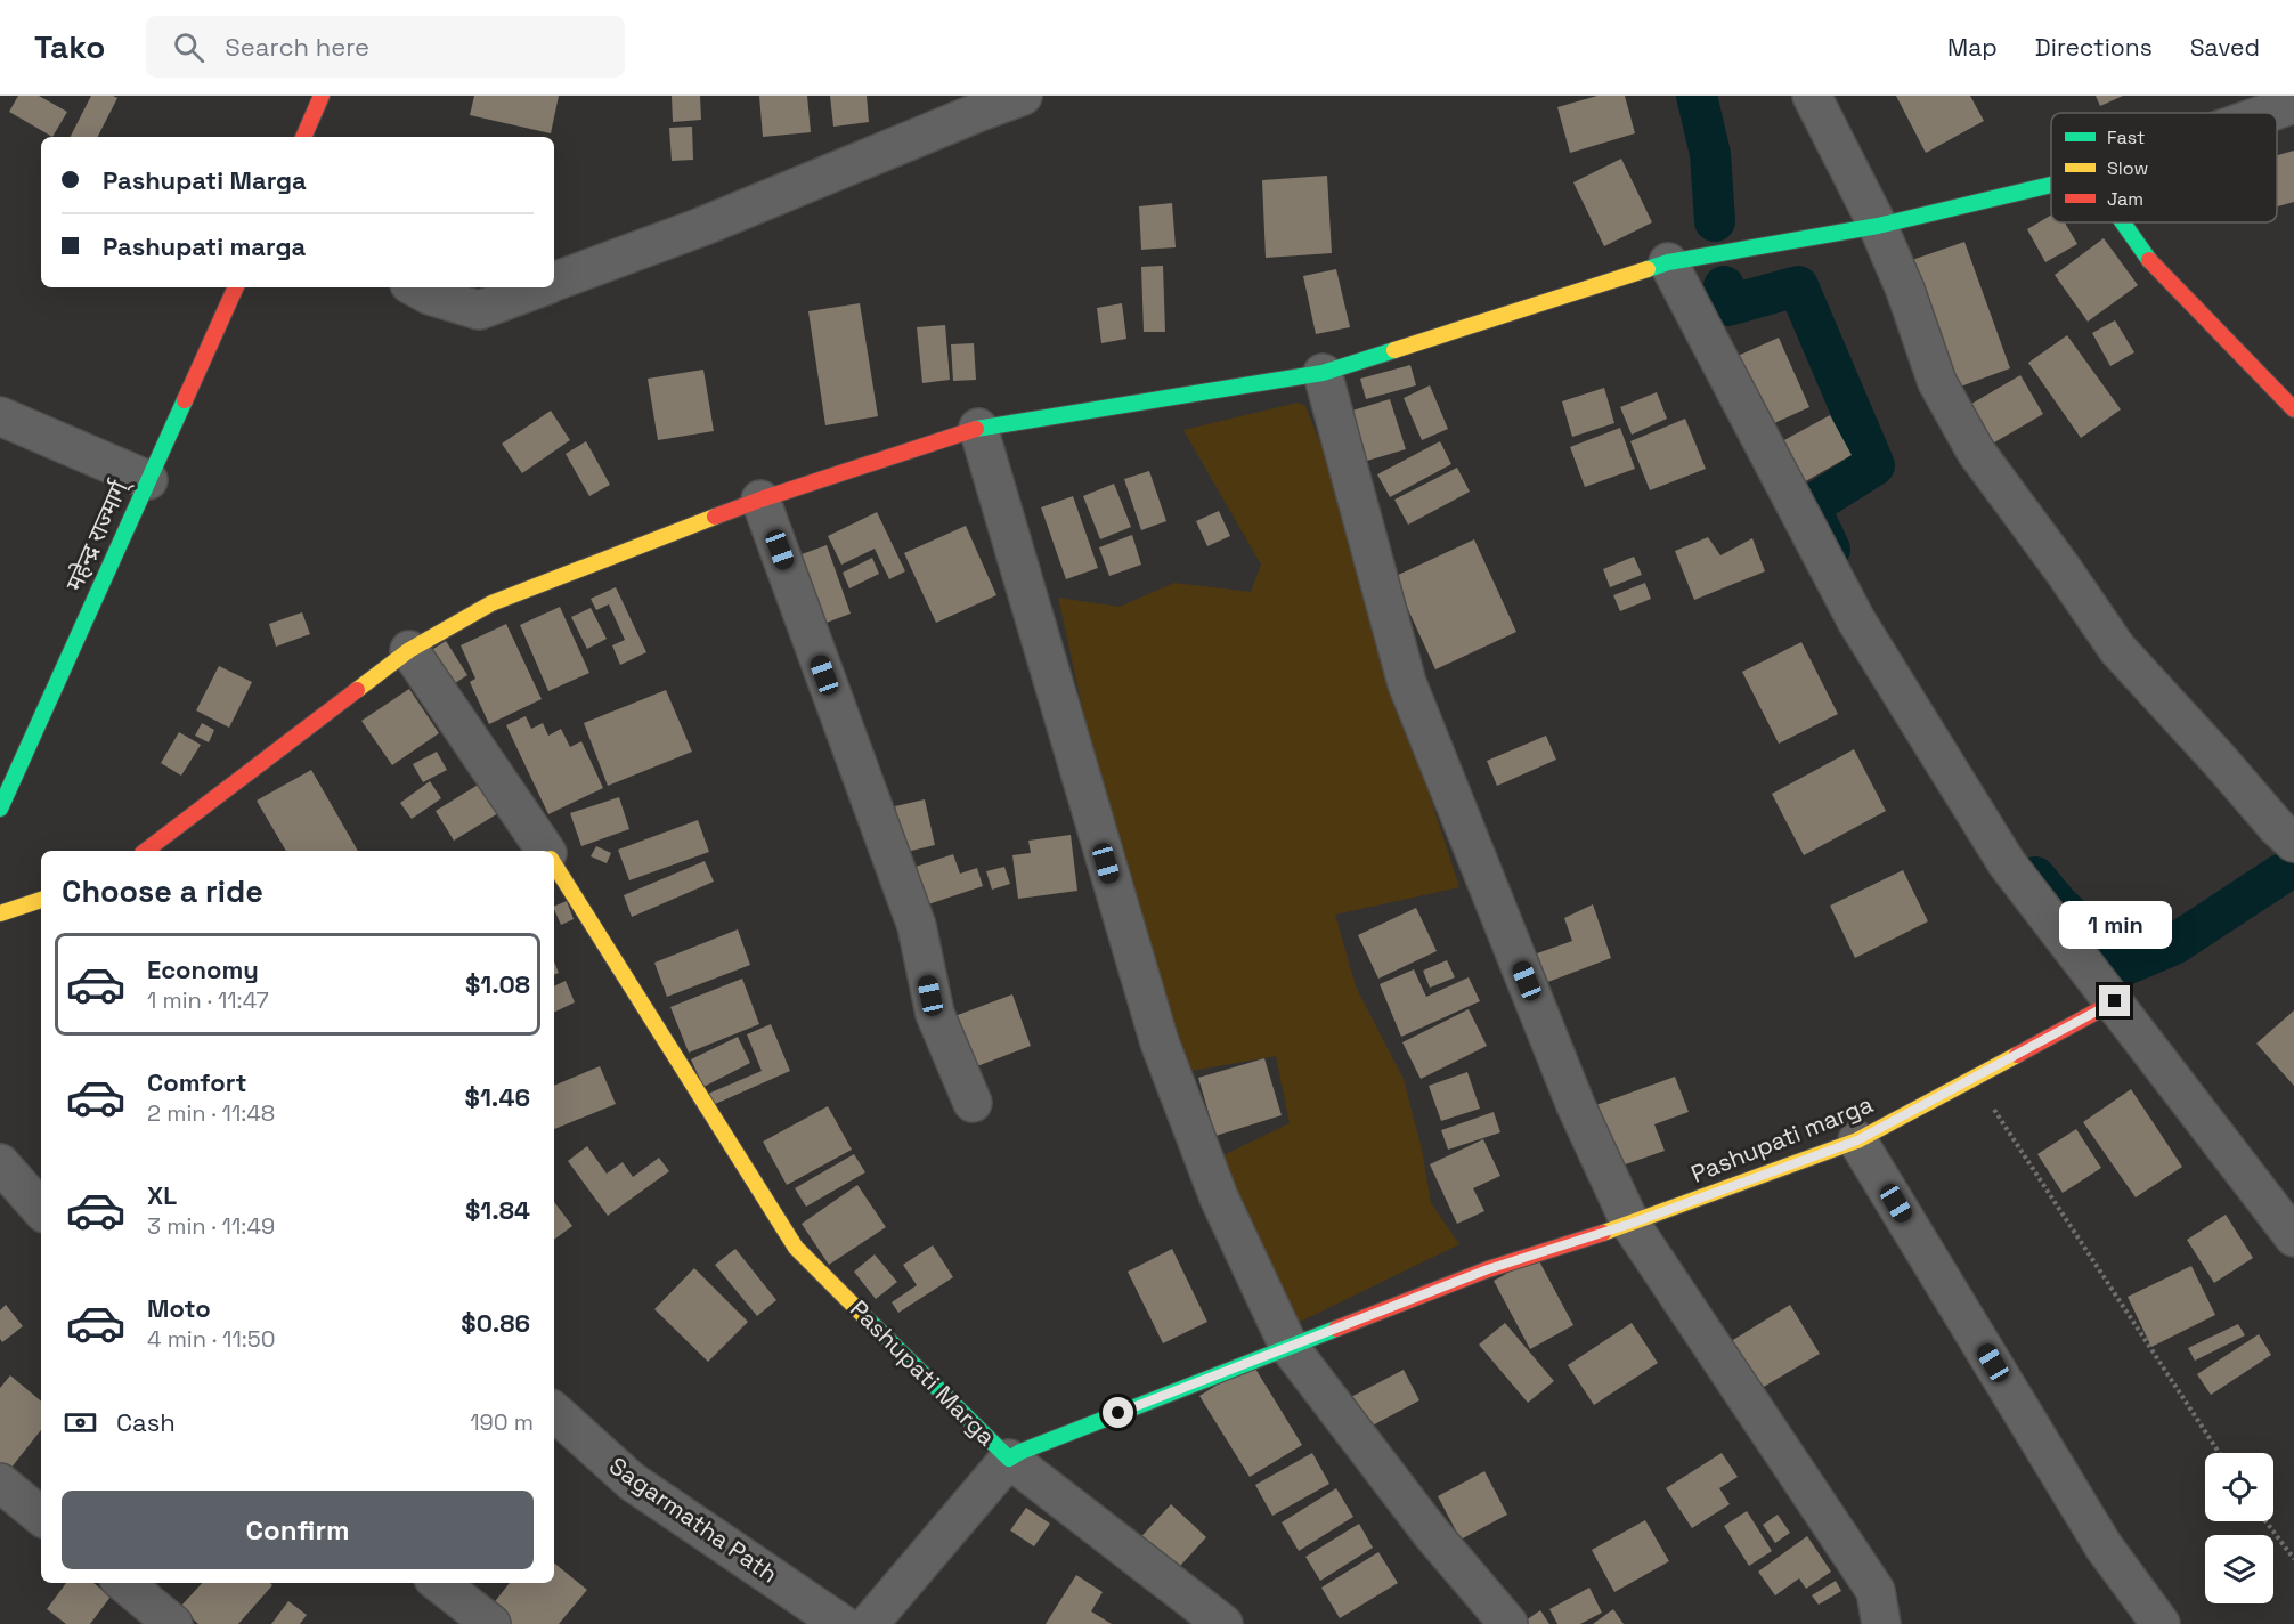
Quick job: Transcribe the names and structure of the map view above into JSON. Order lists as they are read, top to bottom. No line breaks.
{"streets":{"main road":["महेन्द्र राज्मार्ग्","Pashupati marga","Pashupati Marga"],"street":["Sagarmatha Path"]},"crossings":[["Pashupati marga","Pashupati Marga"]],"legend":["Fast","Slow","Jam"],"page":{"header":"Tako","search":"Search here","nav":["Map","Directions","Saved"],"banner":["Pashupati Marga","Pashupati marga"],"heading":"Choose a ride","bubble":"1 min","list":[{"name":"Economy","note":"1 min · 11:47","value":"$1.08"},{"name":"Comfort","note":"2 min · 11:48","value":"$1.46"},{"name":"XL","note":"3 min · 11:49","value":"$1.84"},{"name":"Moto","note":"4 min · 11:50","value":"$0.86"}],"pay":["Cash","190 m"],"buttons":"Confirm"}}
